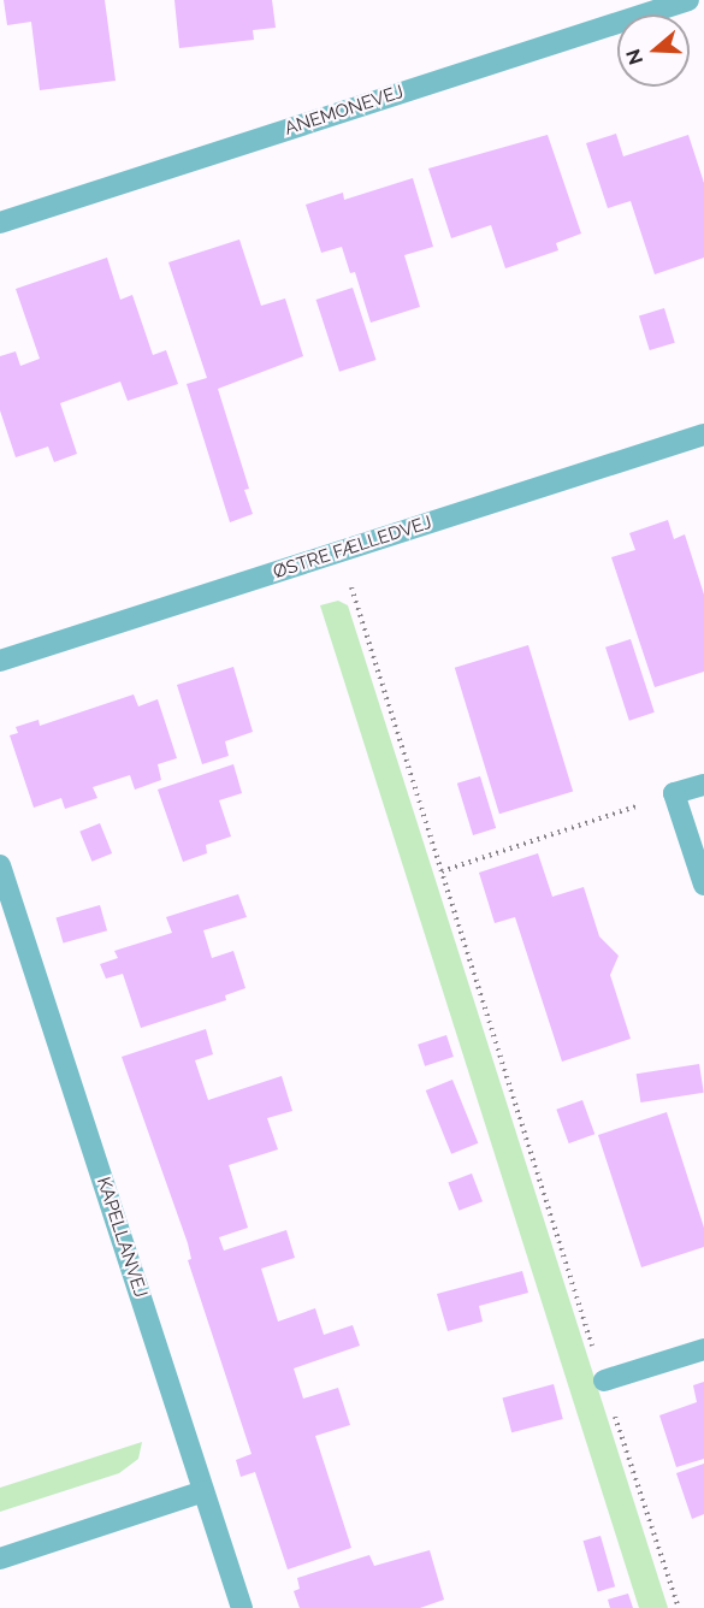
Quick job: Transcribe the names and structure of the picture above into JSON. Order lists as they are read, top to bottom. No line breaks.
{"streets":{"street":["ANEMONEVEJ","ØSTRE FÆLLEDVEJ","KAPELLANVEJ"]},"north":"left"}
